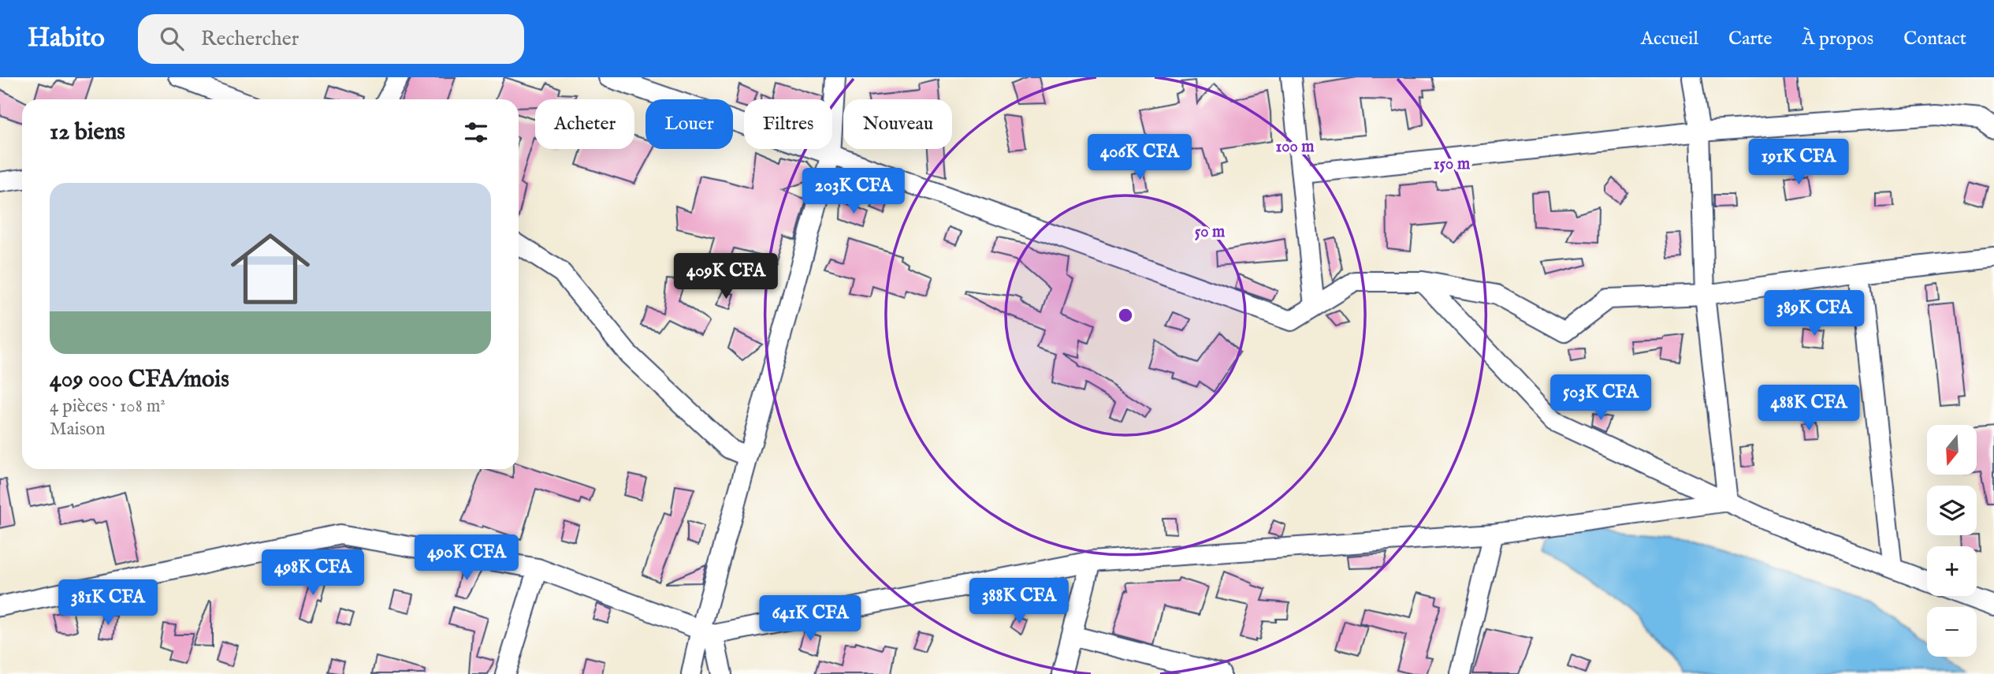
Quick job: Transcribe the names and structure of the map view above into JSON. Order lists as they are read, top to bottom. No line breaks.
{"north":"bottom","page":{"header":"Habito","search":"Rechercher","nav":["Accueil","Carte","À propos","Contact"],"chip":["Acheter","Louer","Filtres","Nouveau"],"heading":"12 biens","price":["406K CFA","191K CFA","203K CFA","409K CFA","389K CFA","503K CFA","488K CFA","490K CFA","498K CFA","388K CFA","381K CFA","641K CFA"],"list":[{"name":"409 000 CFA/mois","note":"4 pièces · 108 m² · Maison"}],"map_buttons":["+","−"]},"rings":["100 m","150 m","50 m"]}
